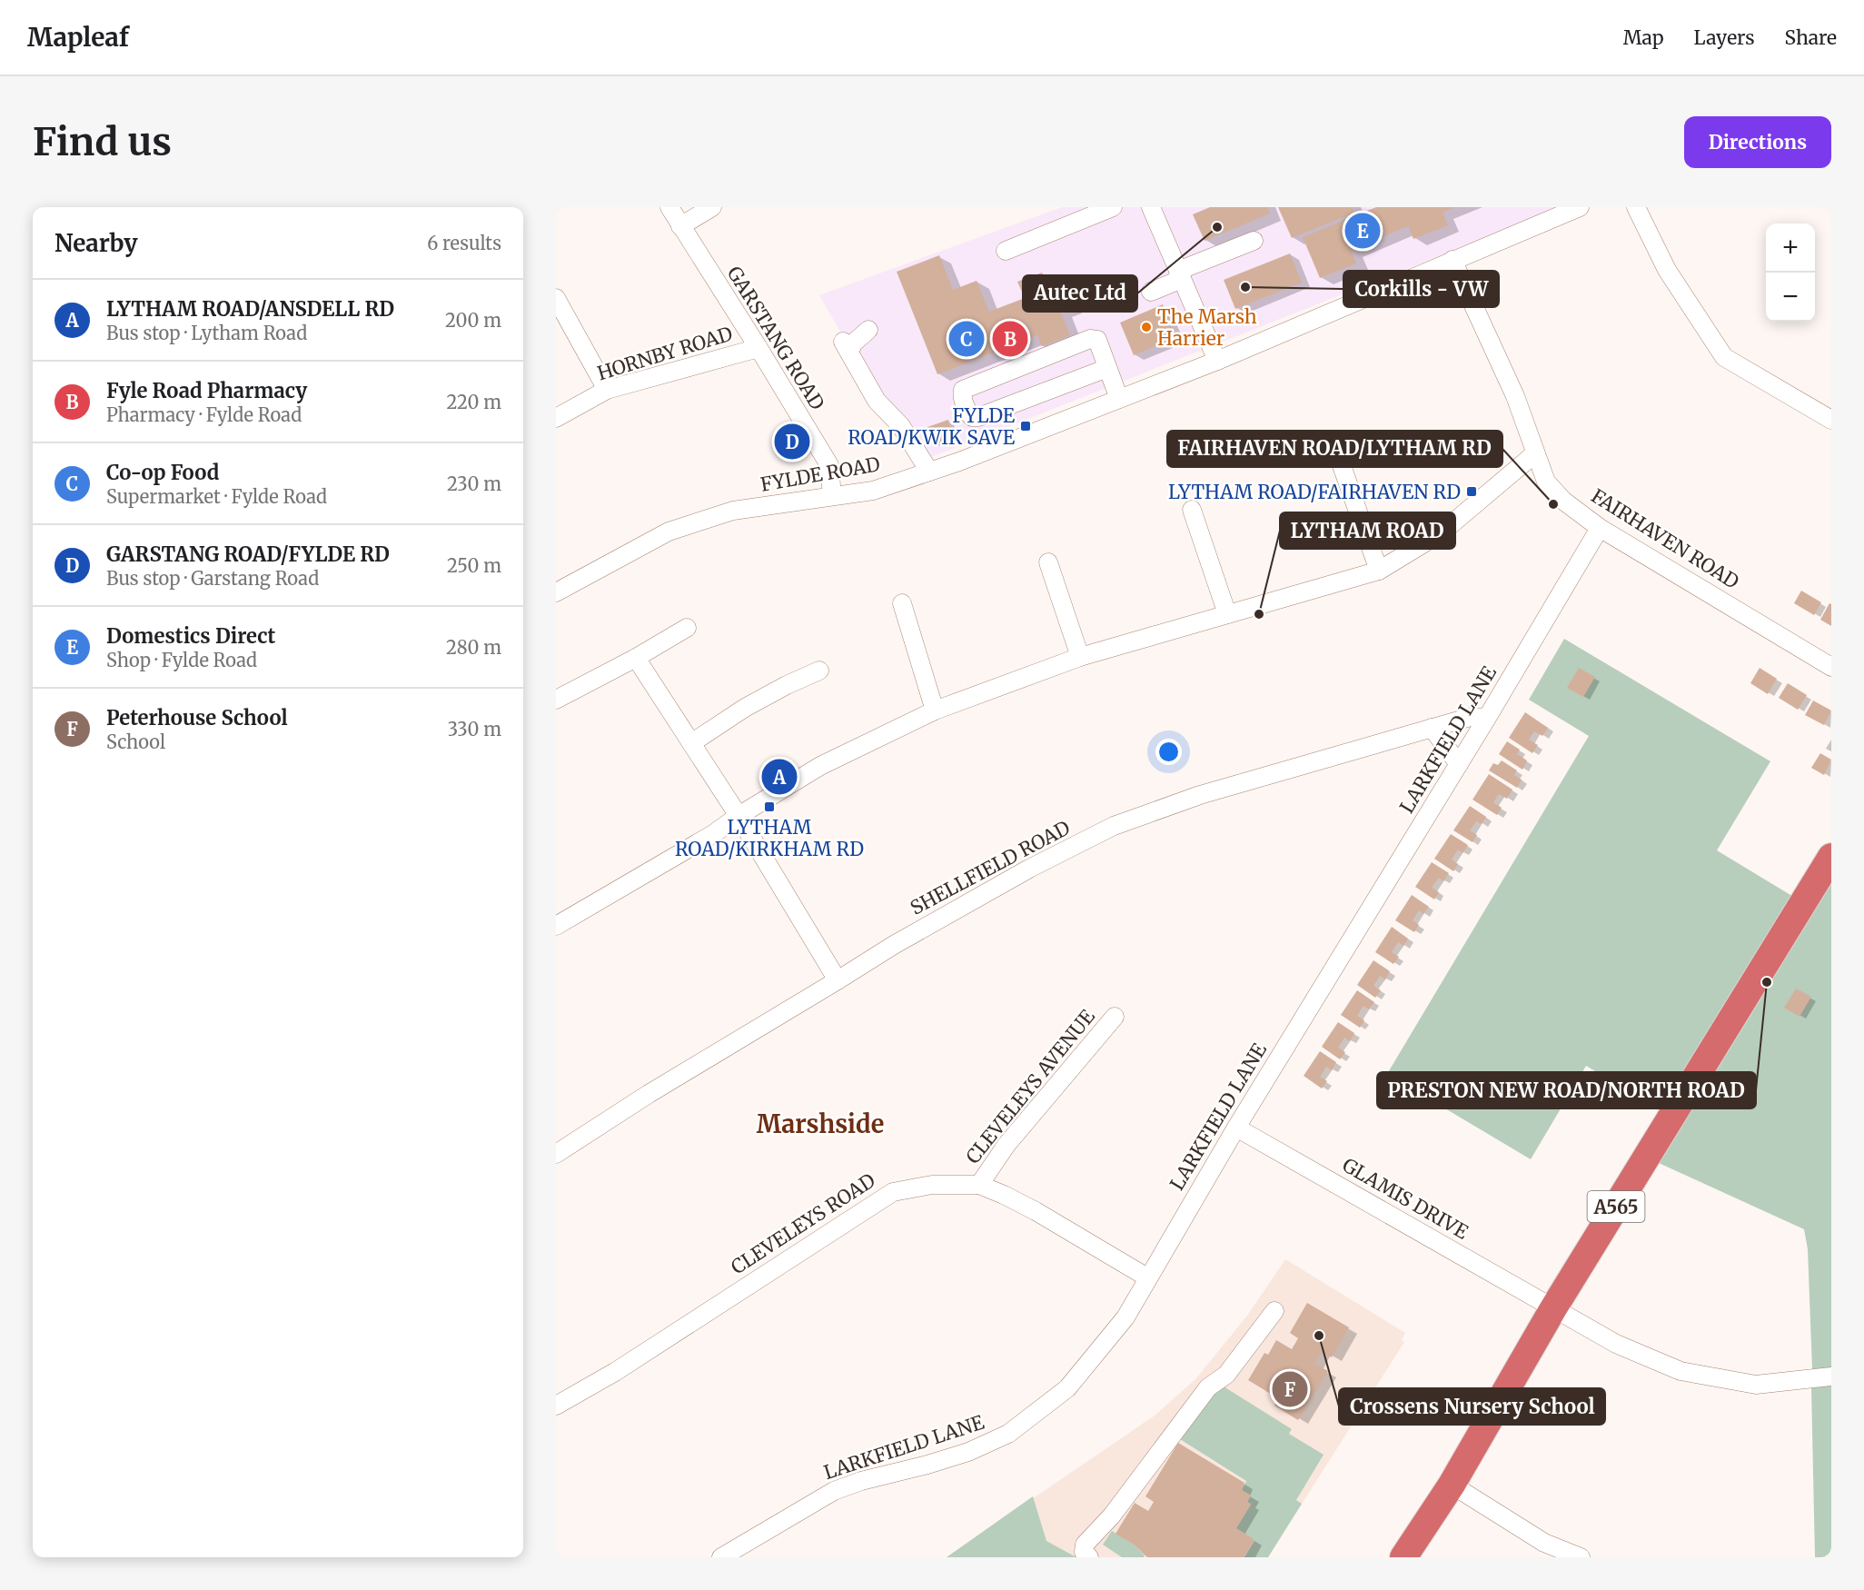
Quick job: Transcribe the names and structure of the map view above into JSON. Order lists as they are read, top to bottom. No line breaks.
{"streets":{"highway":["A565"],"street":["GARSTANG ROAD","HORNBY ROAD","FYLDE ROAD","FAIRHAVEN ROAD","LARKFIELD LANE","SHELLFIELD ROAD","CLEVELEYS AVENUE","GLAMIS DRIVE","CLEVELEYS ROAD"]},"crossings":[["GARSTANG ROAD","HORNBY ROAD"],["GARSTANG ROAD","FYLDE ROAD"],["FYLDE ROAD","FAIRHAVEN ROAD"],["FAIRHAVEN ROAD","LARKFIELD LANE"],["LARKFIELD LANE","SHELLFIELD ROAD"],["LARKFIELD LANE","GLAMIS DRIVE"],["LARKFIELD LANE","CLEVELEYS ROAD"],["CLEVELEYS AVENUE","CLEVELEYS ROAD"],["GLAMIS DRIVE","A565"]],"districts":["Marshside"],"places":{"other":["Autec Ltd","Corkills - VW","The Marsh Harrier","FAIRHAVEN ROAD/LYTHAM RD","LYTHAM ROAD","PRESTON NEW ROAD/NORTH ROAD","Crossens Nursery School"],"transit":["FYLDE ROAD/KWIK SAVE","LYTHAM ROAD/FAIRHAVEN RD","LYTHAM ROAD/KIRKHAM RD"]},"page":{"header":"Mapleaf","nav":["Map","Layers","Share"],"buttons":"Directions","title":"Find us","heading":["Nearby","6 results"],"pins":["E","B","C","D","A","F"],"map_buttons":["+","−"],"list":[{"mark":"A","name":"LYTHAM ROAD/ANSDELL RD","note":"Bus stop · Lytham Road","value":"200 m"},{"mark":"B","name":"Fyle Road Pharmacy","note":"Pharmacy · Fylde Road","value":"220 m"},{"mark":"C","name":"Co-op Food","note":"Supermarket · Fylde Road","value":"230 m"},{"mark":"D","name":"GARSTANG ROAD/FYLDE RD","note":"Bus stop · Garstang Road","value":"250 m"},{"mark":"E","name":"Domestics Direct","note":"Shop · Fylde Road","value":"280 m"},{"mark":"F","name":"Peterhouse School","note":"School","value":"330 m"}]}}
